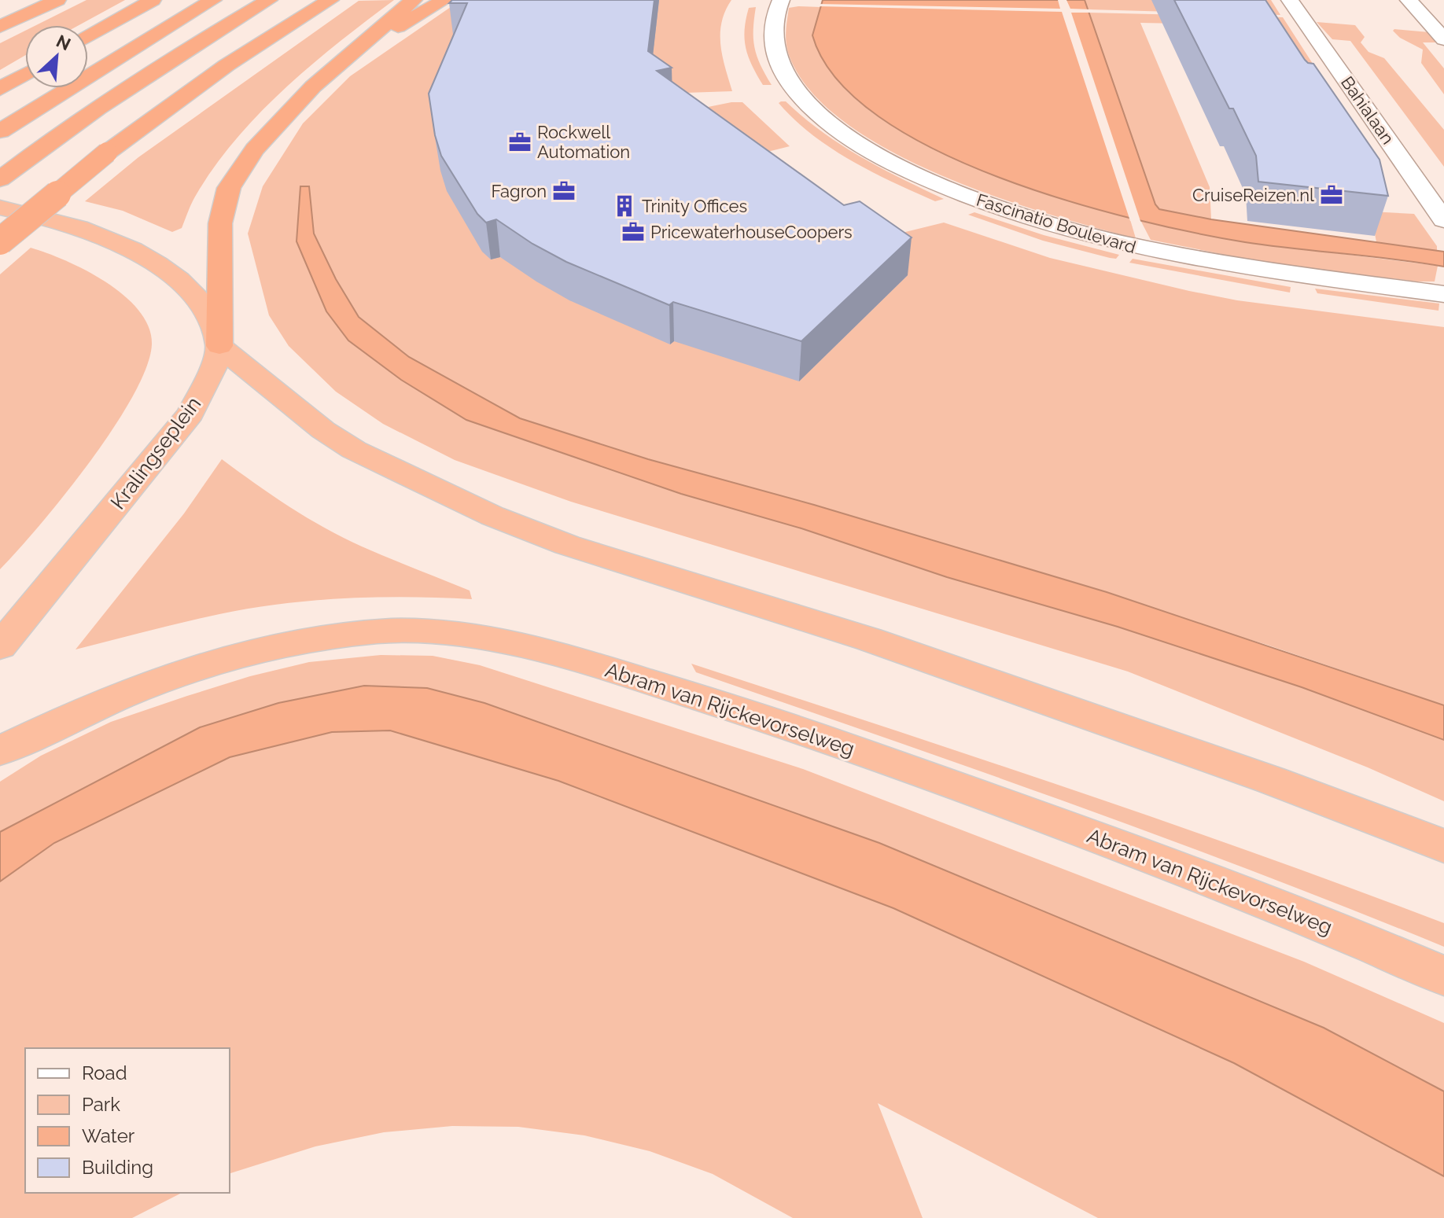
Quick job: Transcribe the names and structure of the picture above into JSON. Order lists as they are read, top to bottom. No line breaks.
{"streets":{"highway":["Kralingseplein","Abram van Rijckevorselweg"],"street":["Bahialaan","Fascinatio Boulevard"]},"places":{"office":["Rockwell Automation","Fagron","CruiseReizen.nl","PricewaterhouseCoopers"],"building":["Trinity Offices"]},"legend":["Road","Park","Water","Building"],"north":"top right"}
